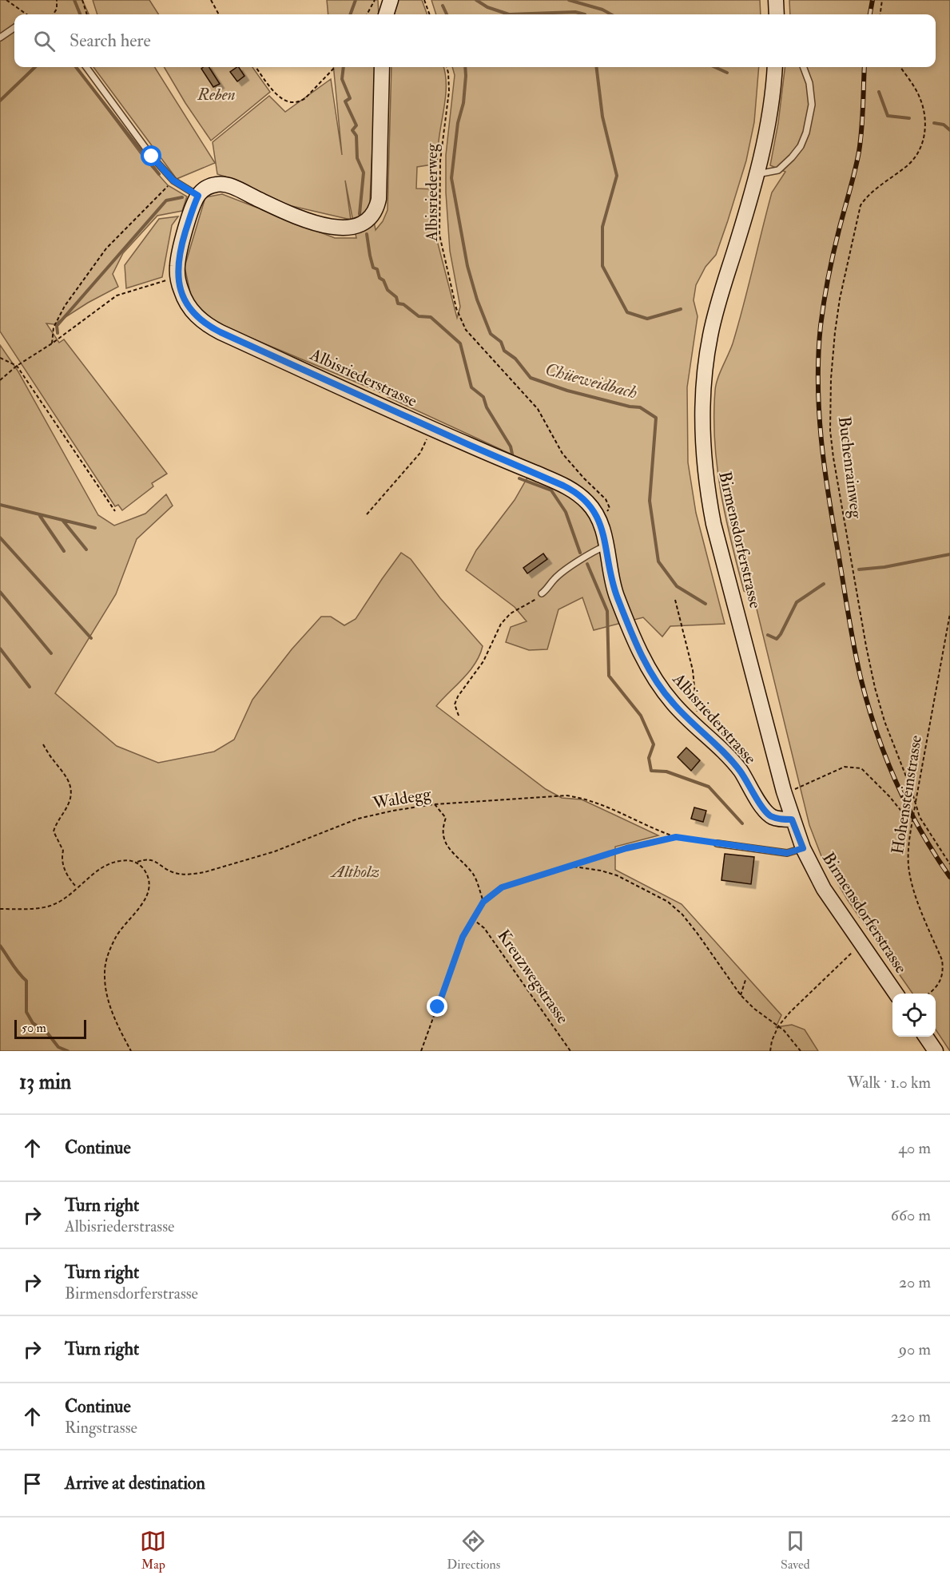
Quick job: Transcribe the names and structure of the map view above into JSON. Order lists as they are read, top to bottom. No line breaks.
{"streets":{"main road":["Albisriederstrasse","Birmensdorferstrasse"],"path":["Albisriederweg","Buchenrainweg","Hohensteinstrasse","Waldegg","Kreuzwegstrasse"]},"crossings":[["Albisriederweg","Albisriederstrasse"],["Albisriederstrasse","Birmensdorferstrasse"],["Buchenrainweg","Hohensteinstrasse"]],"water":["Chüeweidbach"],"parks":["Reben","Altholz"],"scale_bar":"50 m","page":{"search":"Search here","scale":"50 m","heading":["13 min","Walk · 1.0 km"],"list":[["Continue","40 m"],["Turn right","Albisriederstrasse","660 m"],["Turn right","Birmensdorferstrasse","20 m"],["Turn right","90 m"],["Continue","Ringstrasse","220 m"],"Arrive at destination"],"nav":["Map","Directions","Saved"]}}
